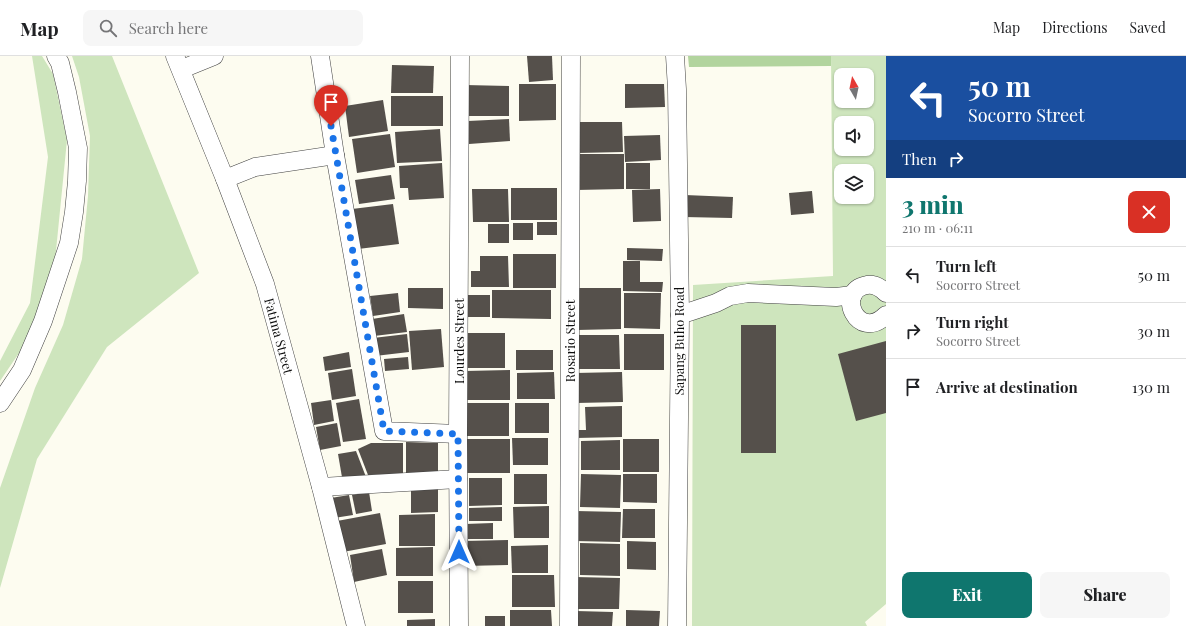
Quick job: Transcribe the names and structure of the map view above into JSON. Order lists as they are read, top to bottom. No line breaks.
{"streets":{"street":["Fatima Street","Lourdes Street","Rosario Street","Sapang Buho Road"]},"north":"top","page":{"header":"Map","search":"Search here","nav":["Map","Directions","Saved"],"turn":["50 m","Socorro Street"],"then":"Then","heading":["3 min","210 m · 06:11"],"list":[{"name":"Turn left","note":"Socorro Street","value":"50 m"},{"name":"Turn right","note":"Socorro Street","value":"30 m"},{"name":"Arrive at destination","value":"130 m"}],"buttons":["Exit","Share"]}}
